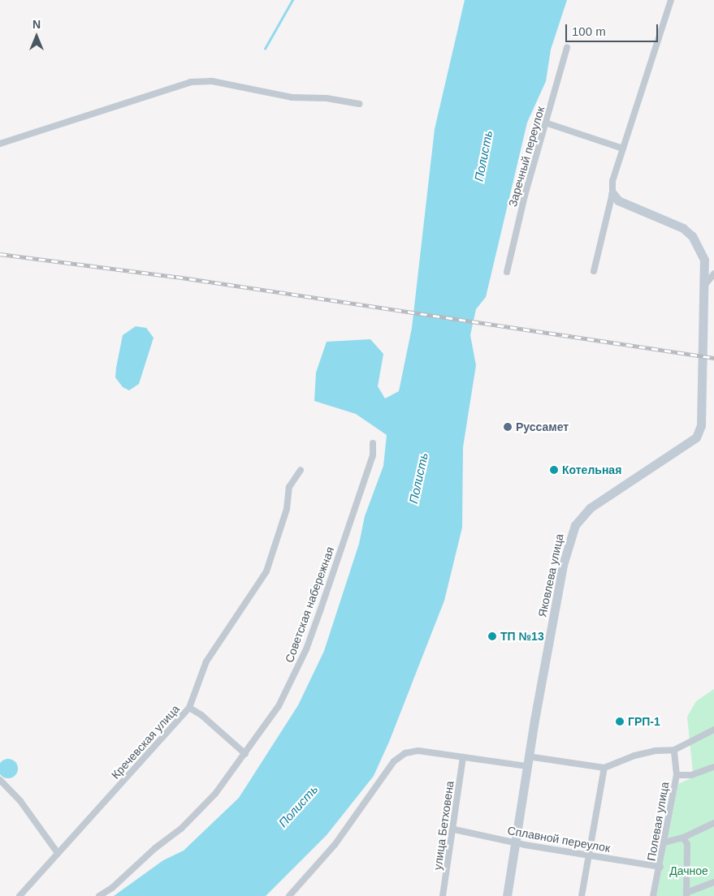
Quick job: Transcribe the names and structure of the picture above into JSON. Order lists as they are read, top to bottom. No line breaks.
{"streets":{"street":["Заречный переулок","Яковлева улица","Советская набережная","Кречевская улица","Полевая улица","улица Бетховена","Сплавной переулок"]},"crossings":[["Яковлева улица","Сплавной переулок"],["Полевая улица","Сплавной переулок"],["улица Бетховена","Сплавной переулок"]],"water":["Полисть"],"parks":["Дачное"],"places":["Руссамет","Котельная","ТП №13","ГРП-1"],"scale_bar":"100 m","north":"top"}
